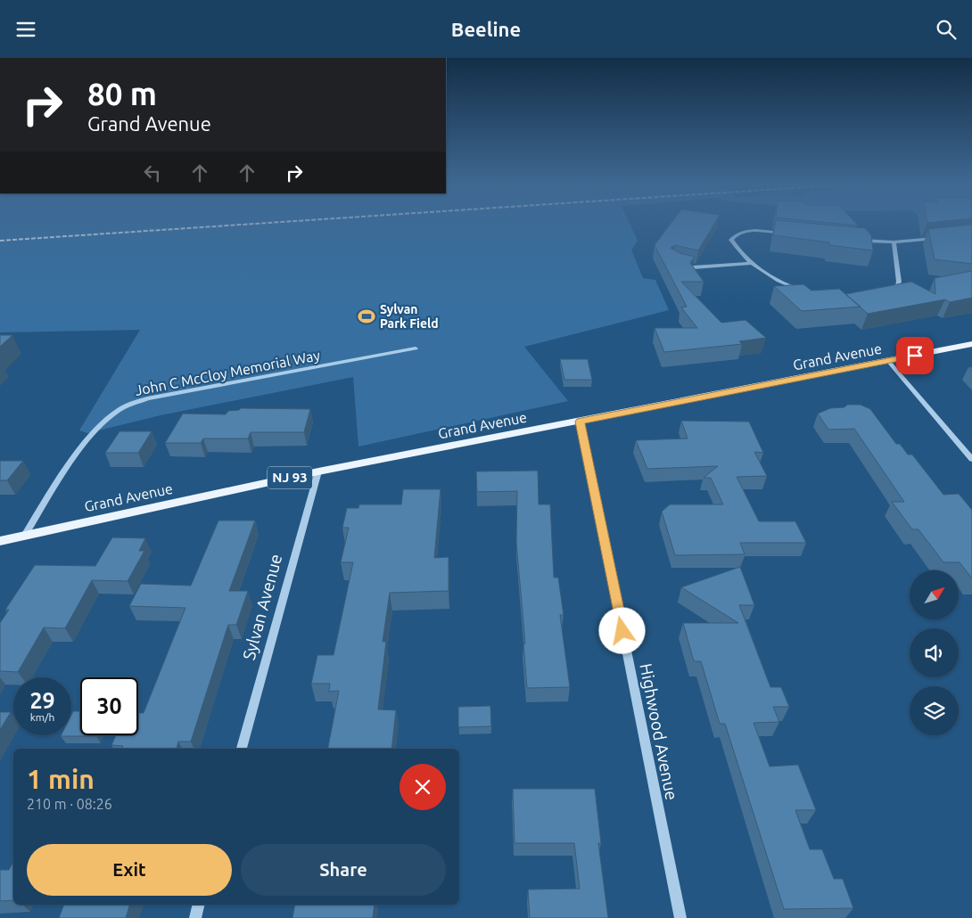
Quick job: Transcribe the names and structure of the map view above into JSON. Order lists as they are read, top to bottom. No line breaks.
{"streets":{"main road":["Grand Avenue","NJ 93"],"street":["John C McCloy Memorial Way","Sylvan Avenue","Highwood Avenue"]},"crossings":[["Grand Avenue","John C McCloy Memorial Way"],["Grand Avenue","Sylvan Avenue"],["Grand Avenue","Highwood Avenue"]],"places":{"sports":["Sylvan Park Field"]},"north":"top right","page":{"header":"Beeline","turn":["80 m","Grand Avenue"],"speed":"29 km/h","limit":"30","heading":["1 min","210 m · 08:26"],"buttons":["Exit","Share"]}}
